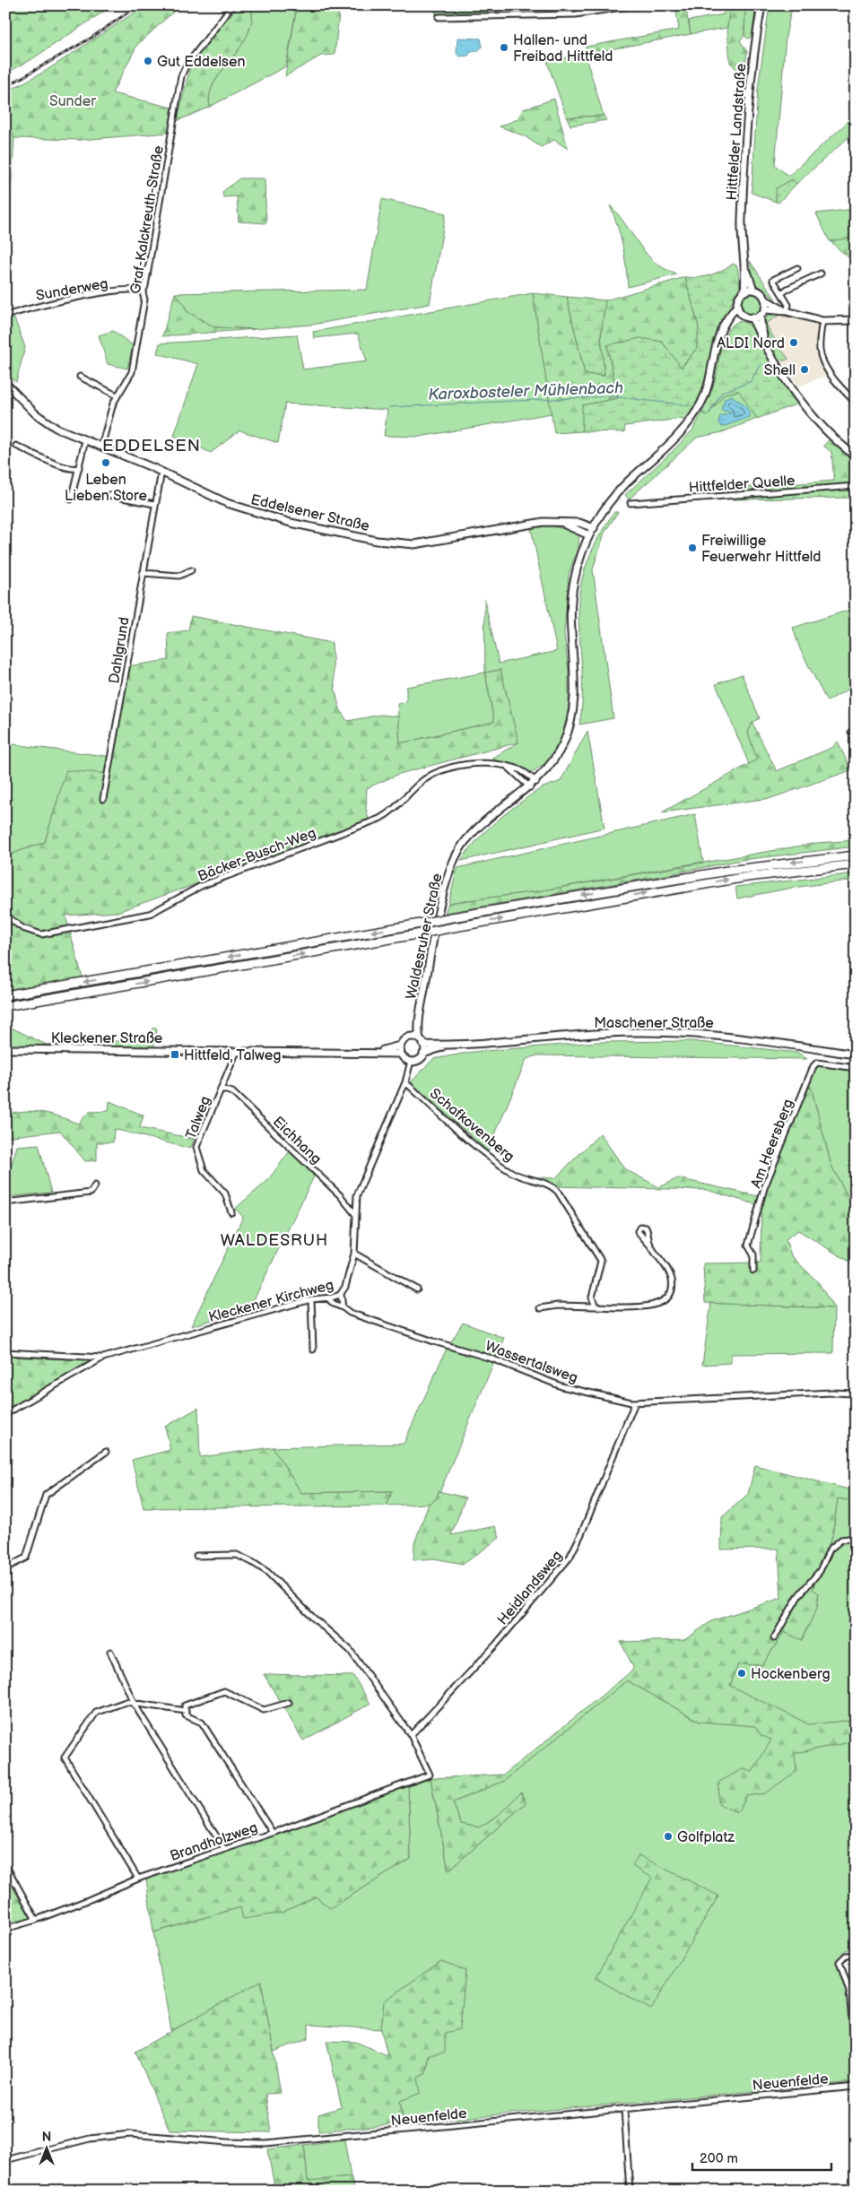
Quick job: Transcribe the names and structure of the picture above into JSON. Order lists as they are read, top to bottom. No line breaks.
{"streets":{"street":["Hittfelder Landstraße","Graf-Kalckreuth-Straße","Sunderweg","Hittfelder Quelle","Eddelsener Straße","Dahlgrund","Bäcker-Busch-Weg","Waldesruher Straße","Maschener Straße","Kleckener Straße","Talweg","Schafkovenberg","Eichhang","Am Heersberg","Kleckener Kirchweg","Wassertalsweg","Heidlandsweg","Brandholzweg","Neuenfelde"]},"crossings":[["Hittfelder Landstraße","Waldesruher Straße"],["Graf-Kalckreuth-Straße","Sunderweg"],["Graf-Kalckreuth-Straße","Eddelsener Straße"],["Eddelsener Straße","Dahlgrund"],["Eddelsener Straße","Waldesruher Straße"],["Bäcker-Busch-Weg","Waldesruher Straße"],["Waldesruher Straße","Maschener Straße"],["Waldesruher Straße","Kleckener Straße"],["Waldesruher Straße","Kleckener Kirchweg"],["Maschener Straße","Kleckener Straße"],["Maschener Straße","Kleckener Kirchweg"],["Kleckener Straße","Talweg"],["Kleckener Straße","Kleckener Kirchweg"],["Talweg","Eichhang"],["Schafkovenberg","Kleckener Kirchweg"],["Eichhang","Kleckener Kirchweg"],["Kleckener Kirchweg","Wassertalsweg"],["Wassertalsweg","Heidlandsweg"],["Heidlandsweg","Brandholzweg"]],"districts":["EDDELSEN","WALDESRUH"],"water":["Karoxbosteler Mühlenbach"],"parks":["Sunder"],"places":{"other":["Hallen- und Freibad Hittfeld","Gut Eddelsen","ALDI Nord","Shell","Leben Lieben Store","Freiwillige Feuerwehr Hittfeld","Hockenberg","Golfplatz"],"transit":["Hittfeld, Talweg"]},"scale_bar":"200 m","north":"top"}
